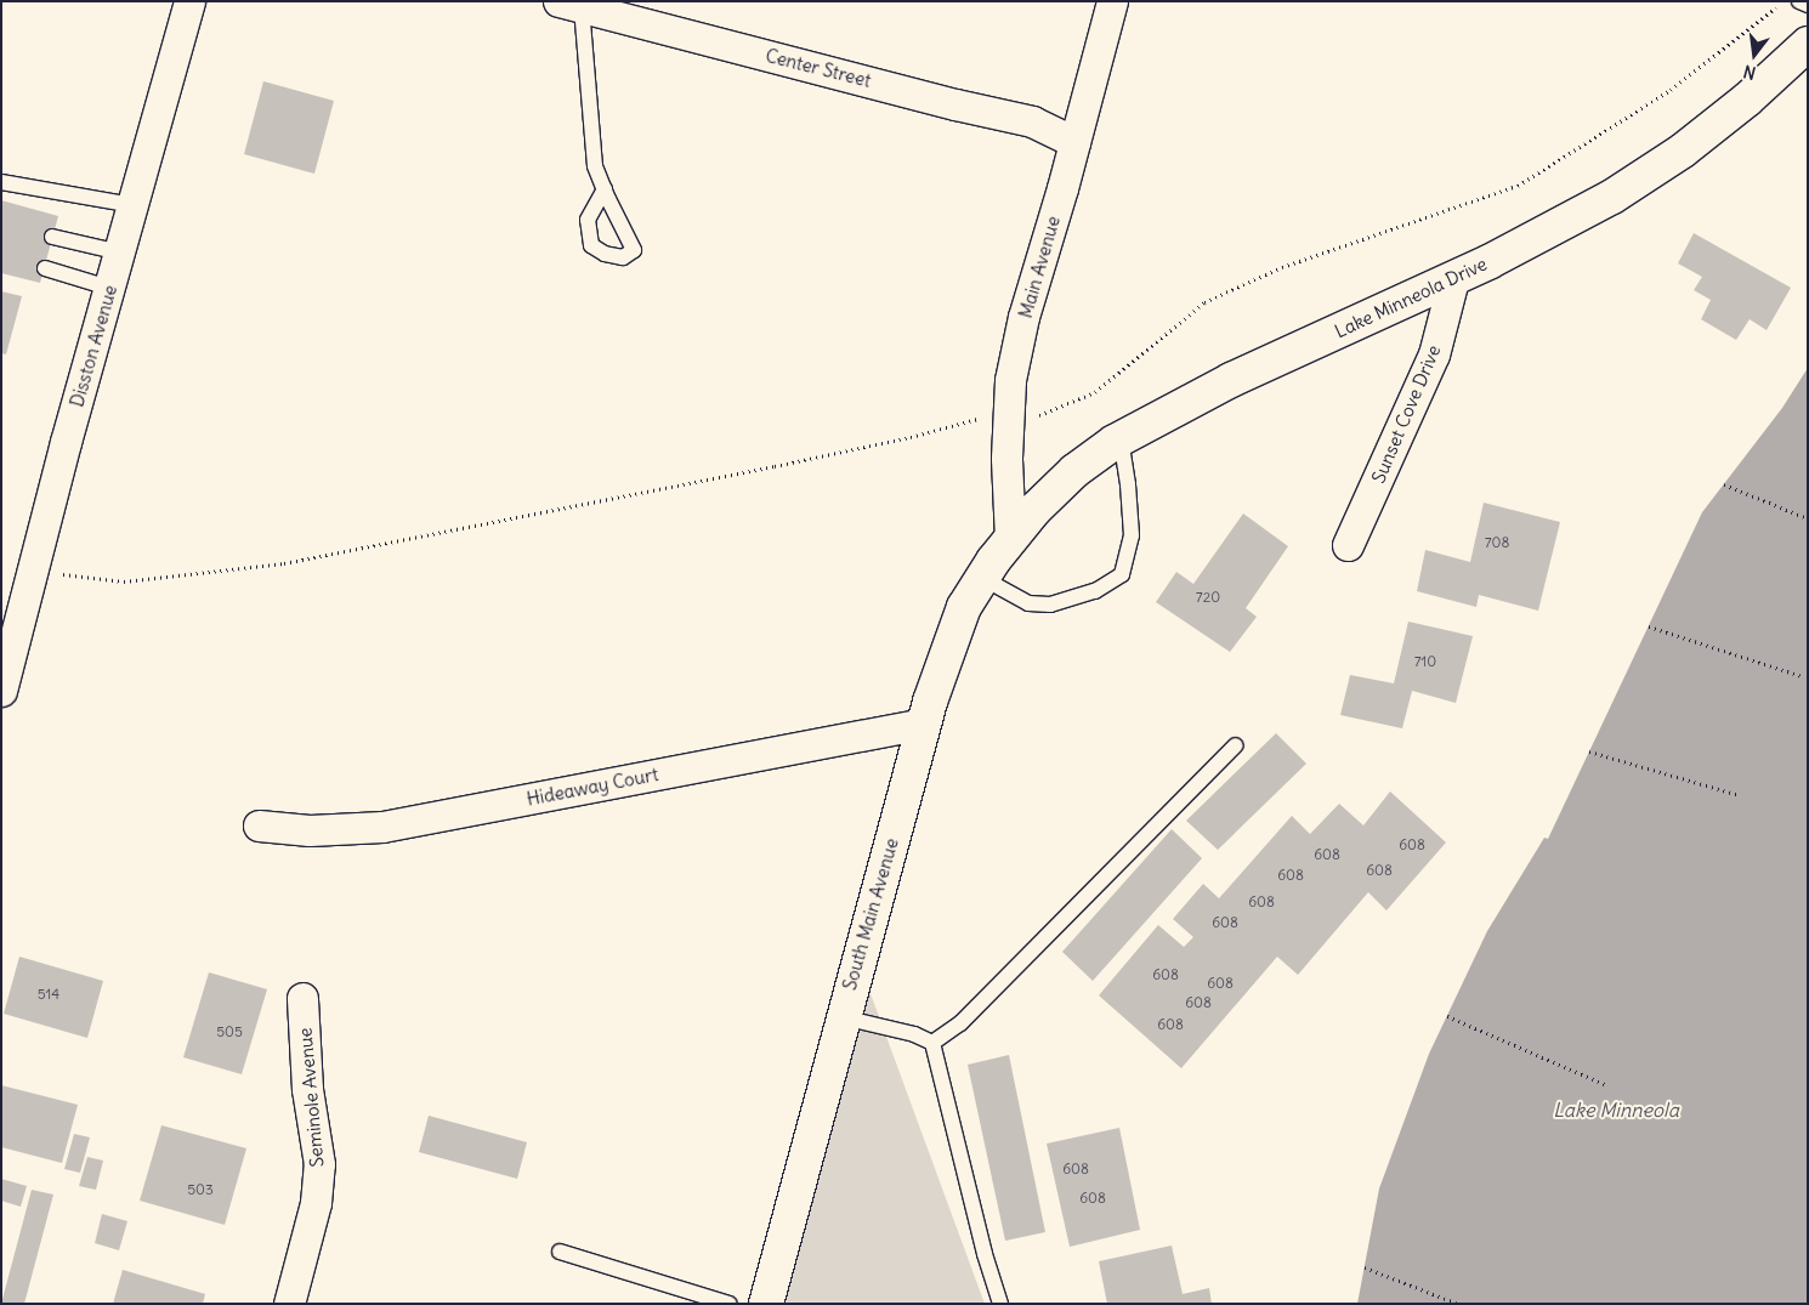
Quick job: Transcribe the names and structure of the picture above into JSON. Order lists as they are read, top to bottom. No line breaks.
{"streets":{"street":["Center Street","Main Avenue","Lake Minneola Drive","Disston Avenue","Sunset Cove Drive","Hideaway Court","South Main Avenue","Seminole Avenue"]},"crossings":[["Center Street","Main Avenue"],["Main Avenue","Lake Minneola Drive"],["Main Avenue","South Main Avenue"],["Lake Minneola Drive","Sunset Cove Drive"],["Lake Minneola Drive","South Main Avenue"],["Hideaway Court","South Main Avenue"]],"water":["Lake Minneola"],"house_numbers":["708","720","710","608","608","608","608","608","608","608","608","514","608","608","505","608","503","608"],"north":"bottom"}
